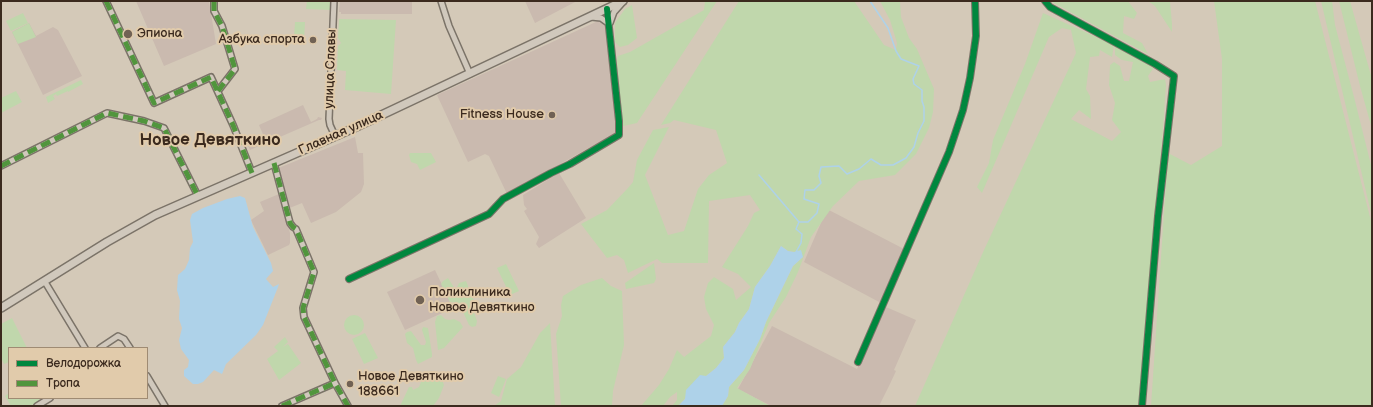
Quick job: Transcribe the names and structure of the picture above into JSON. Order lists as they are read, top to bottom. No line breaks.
{"streets":{"main road":["Главная улица"],"street":["улица Славы"]},"crossings":[["улица Славы","Главная улица"]],"districts":["Новое Девяткино"],"places":["Эпиона","Азбука спорта","Fitness House","Поликлиника Новое Девяткино","Новое Девяткино 188661"],"legend":["Велодорожка","Тропа"]}
